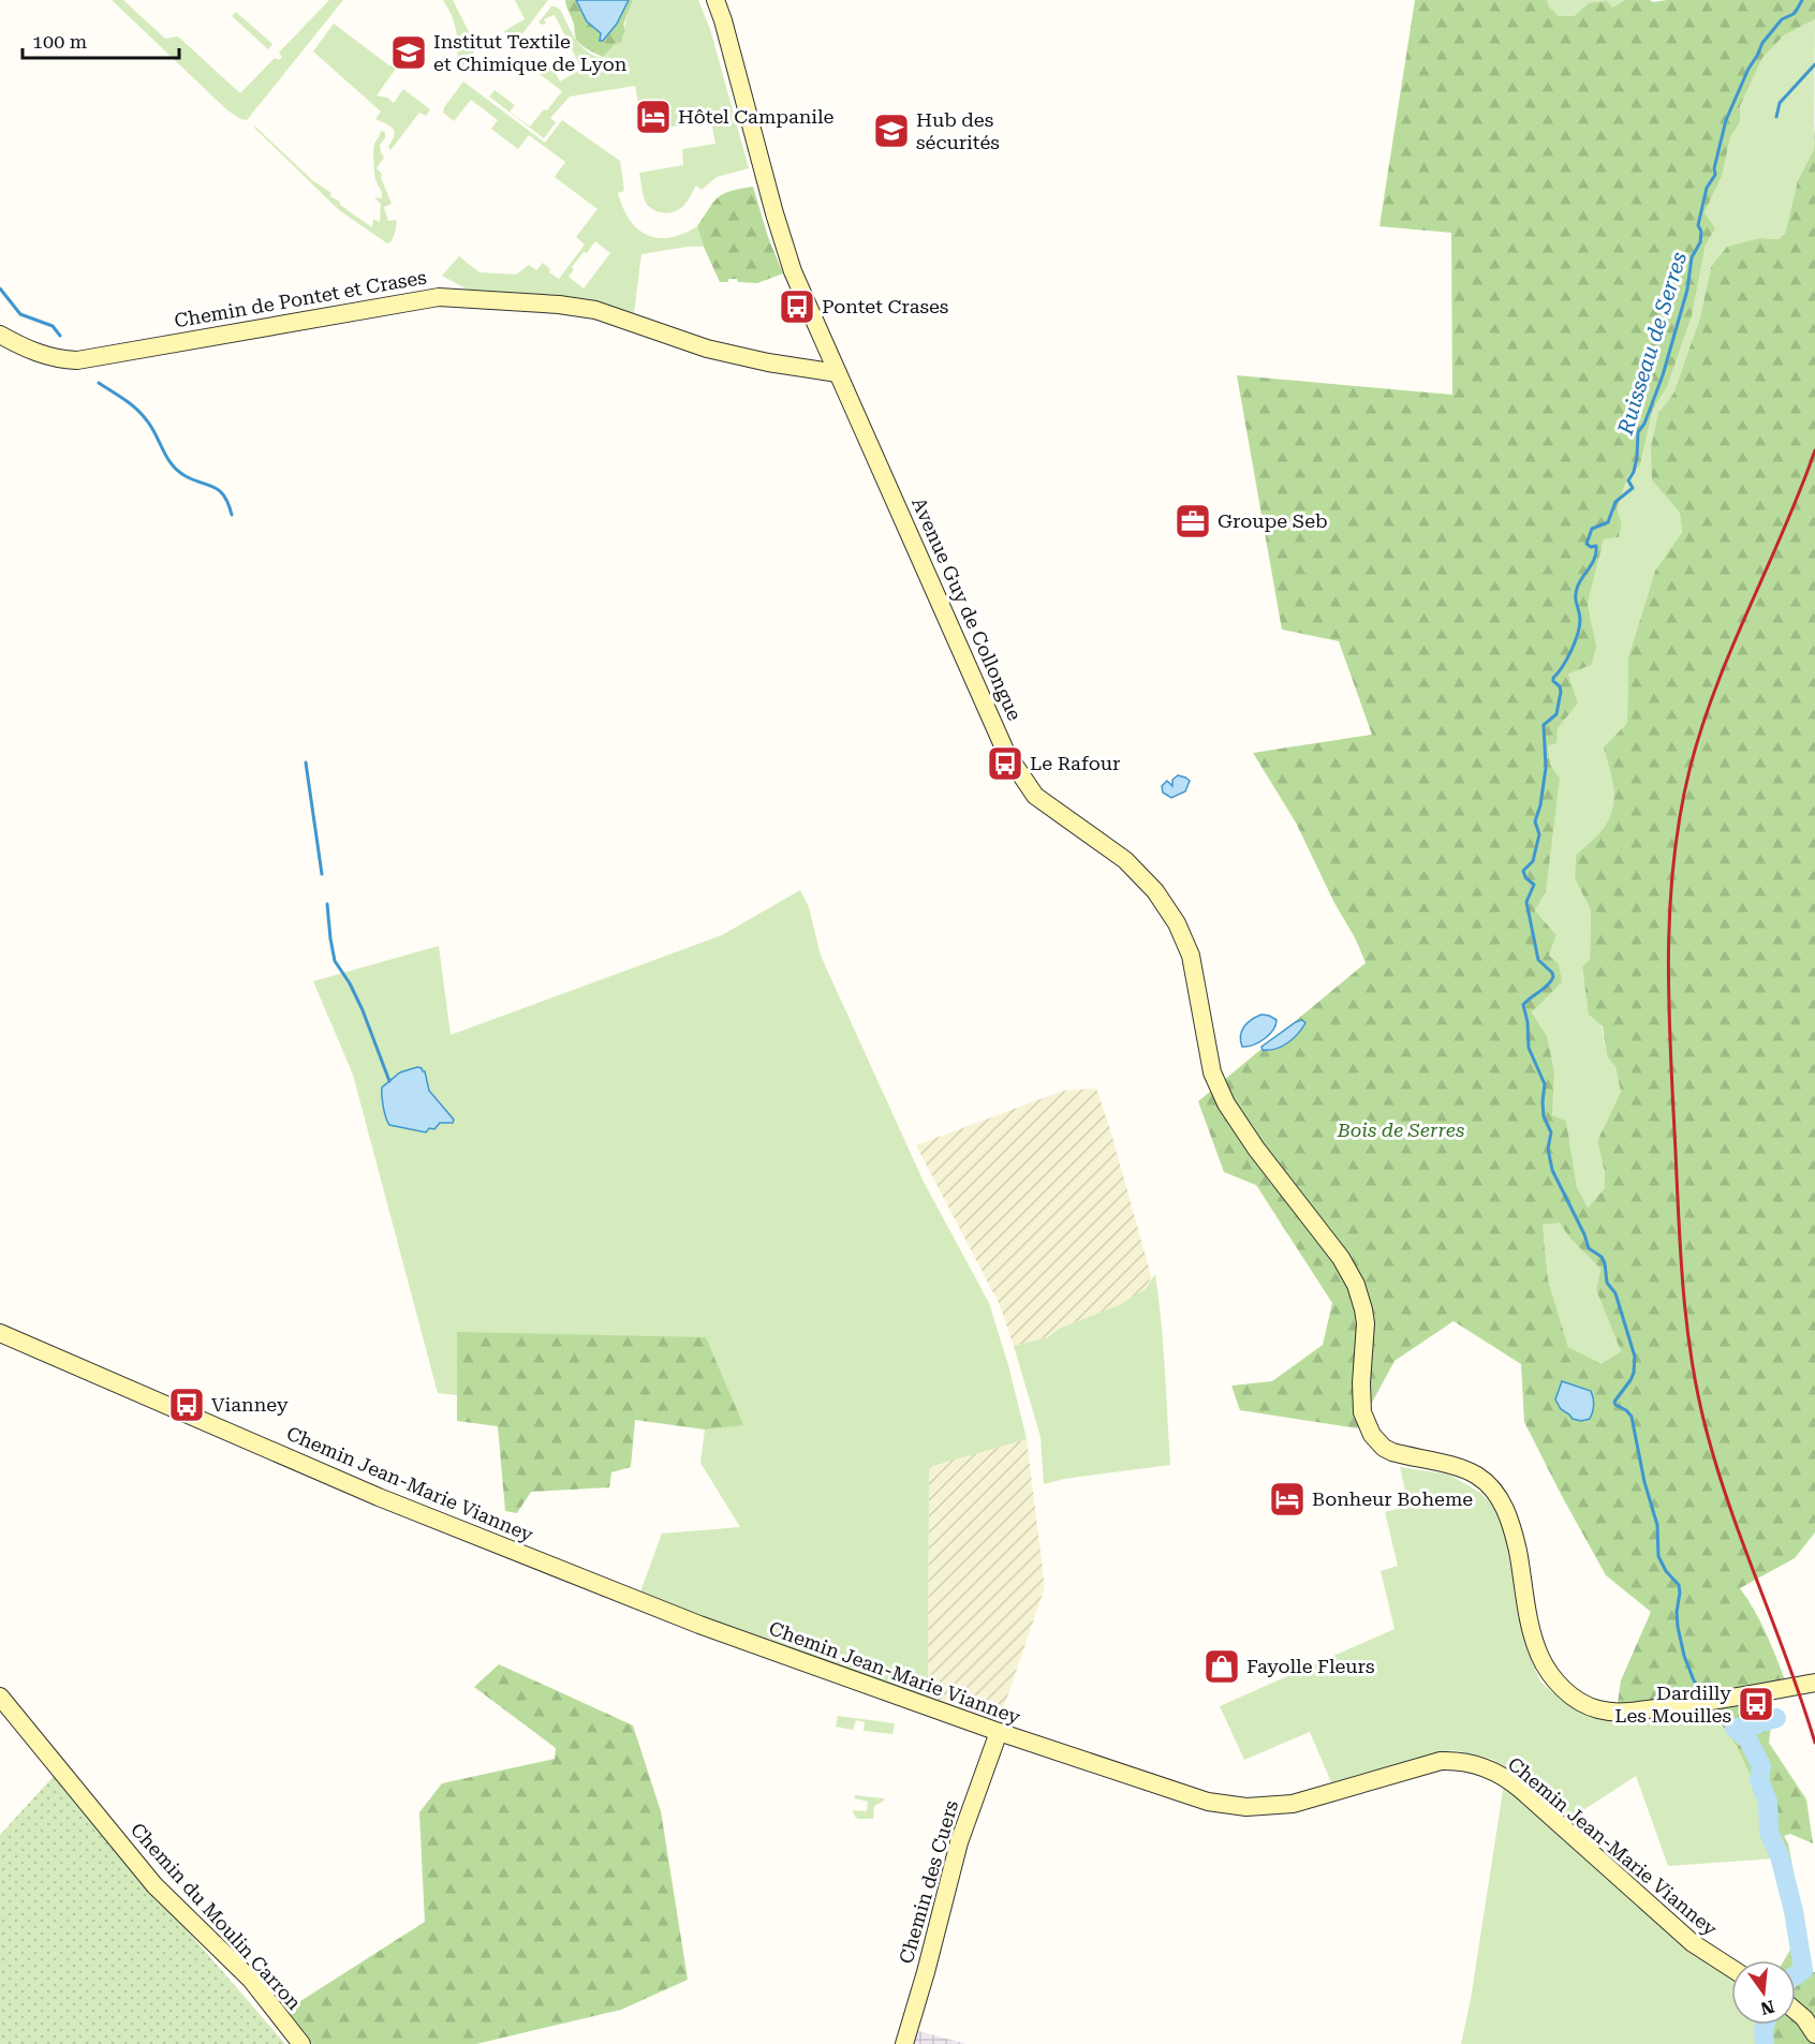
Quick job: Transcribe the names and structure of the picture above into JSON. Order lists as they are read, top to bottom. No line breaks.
{"streets":{"main road":["Chemin de Pontet et Crases","Avenue Guy de Collongue","Chemin Jean-Marie Vianney","Chemin des Cuers","Chemin du Moulin Carron"]},"crossings":[["Chemin de Pontet et Crases","Avenue Guy de Collongue"],["Chemin Jean-Marie Vianney","Chemin des Cuers"]],"water":["Ruisseau de Serres"],"parks":["Bois de Serres"],"places":{"school or university":["Institut Textile et Chimique de Lyon","Hub des sécurités"],"hotel":["Hôtel Campanile","Bonheur Boheme"],"bus stop":["Pontet Crases","Le Rafour","Vianney","Dardilly Les Mouilles"],"office":["Groupe Seb"],"shop":["Fayolle Fleurs"]},"scale_bar":"100 m","north":"bottom"}
